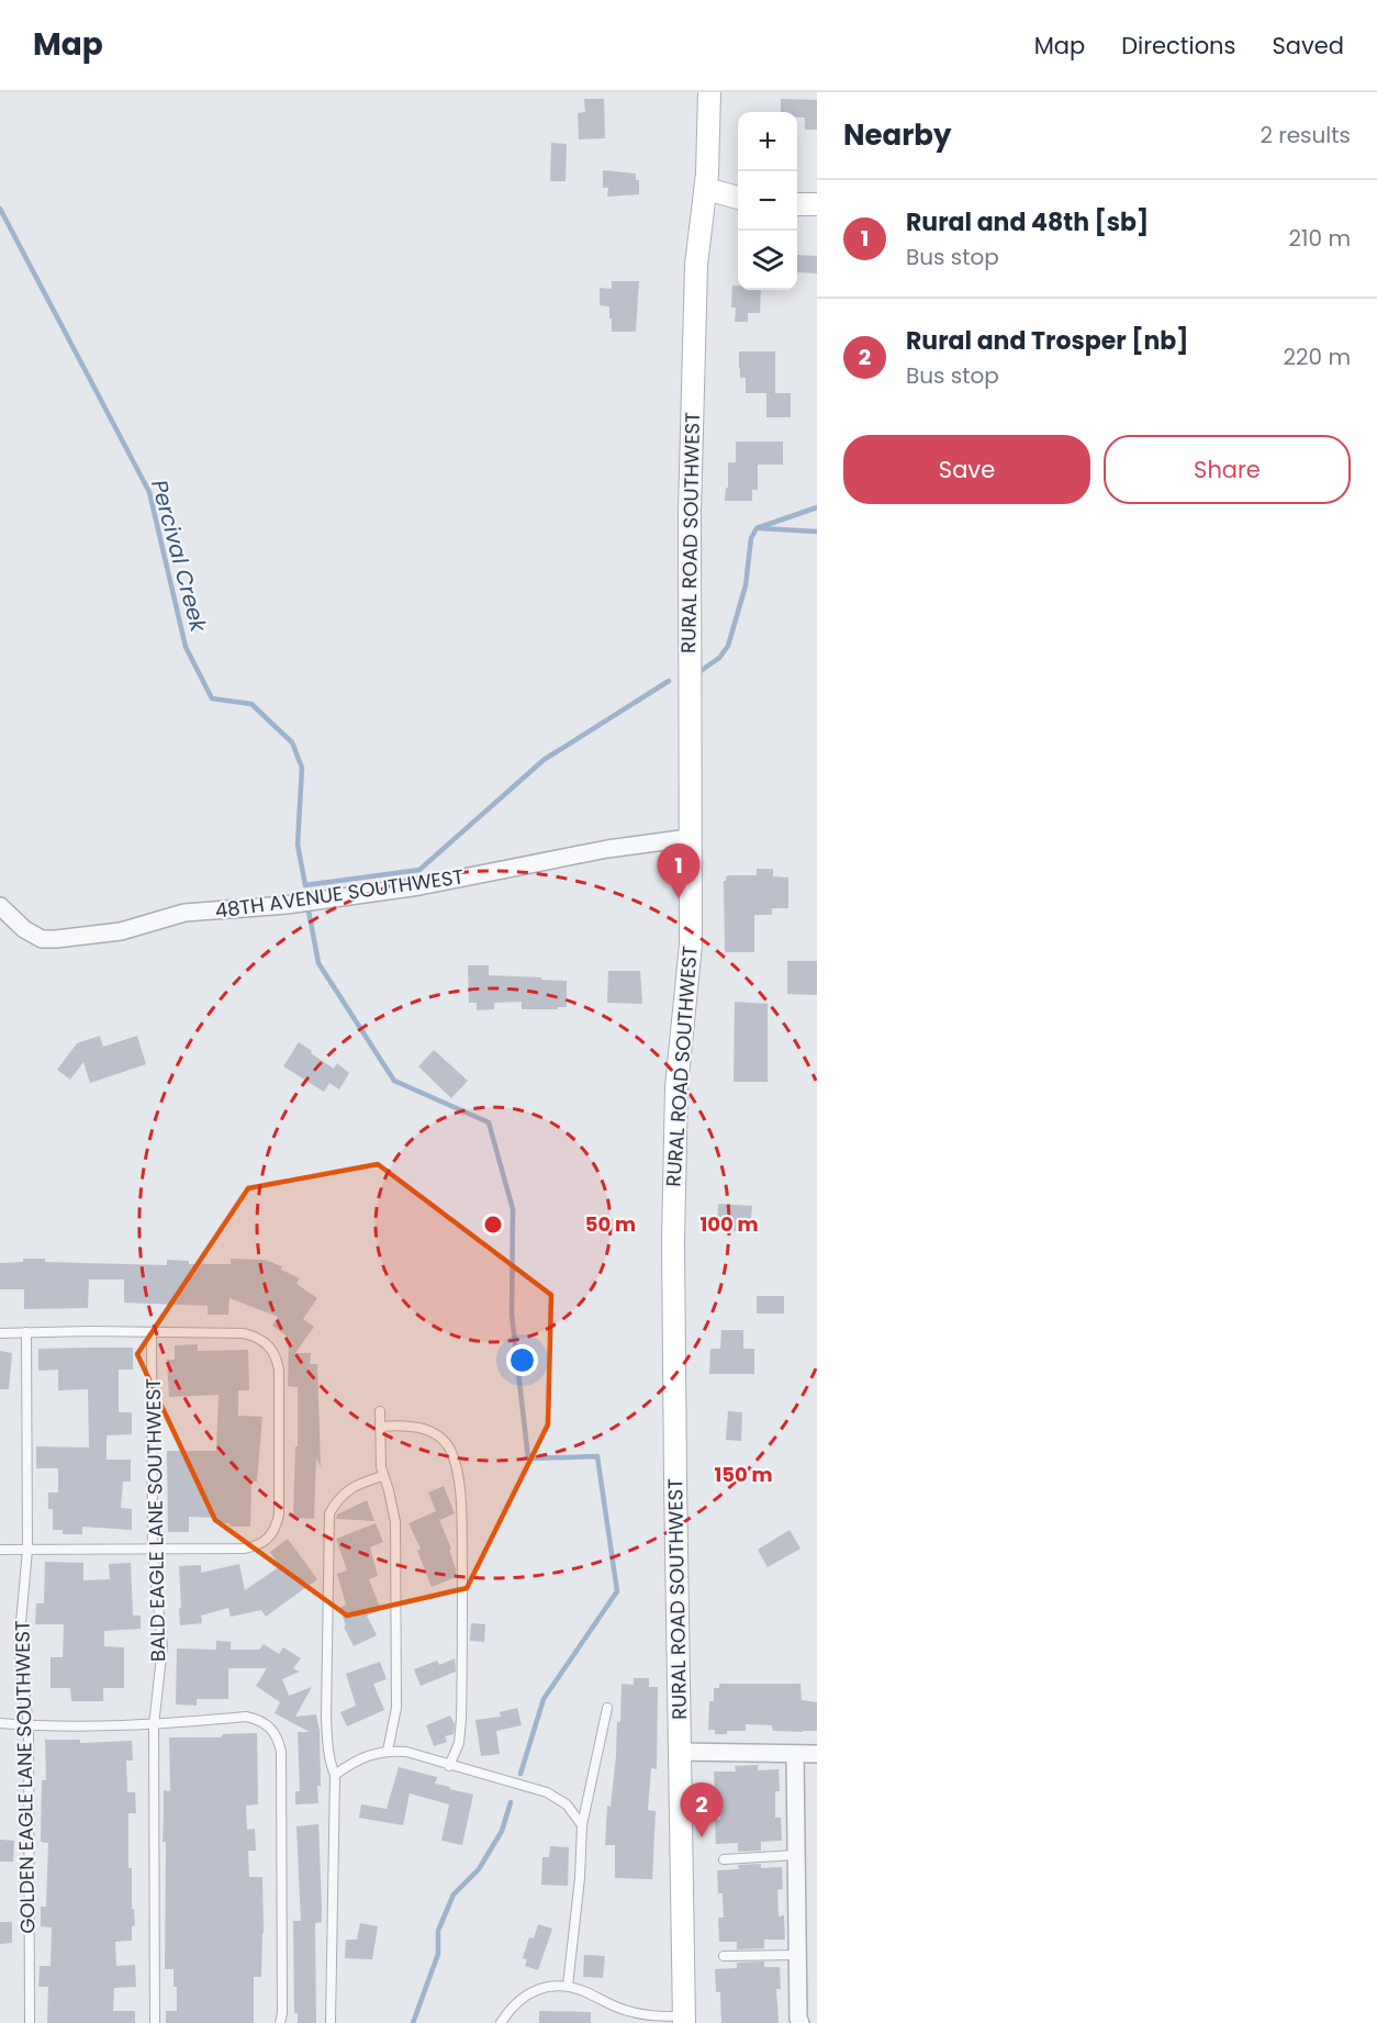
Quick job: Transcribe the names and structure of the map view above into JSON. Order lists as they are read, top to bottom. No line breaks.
{"streets":{"street":["RURAL ROAD SOUTHWEST","48TH AVENUE SOUTHWEST"],"lane":["BALD EAGLE LANE SOUTHWEST","GOLDEN EAGLE LANE SOUTHWEST"]},"crossings":[["RURAL ROAD SOUTHWEST","48TH AVENUE SOUTHWEST"]],"water":["Percival Creek"],"page":{"header":"Map","nav":["Map","Directions","Saved"],"heading":["Nearby","2 results"],"map_buttons":["+","−"],"list":[{"mark":"1","name":"Rural and 48th [sb]","note":"Bus stop","value":"210 m"},{"mark":"2","name":"Rural and Trosper [nb]","note":"Bus stop","value":"220 m"}],"buttons":["Save","Share"],"pins":["1","2"]},"rings":["50 m","100 m","150 m"]}
